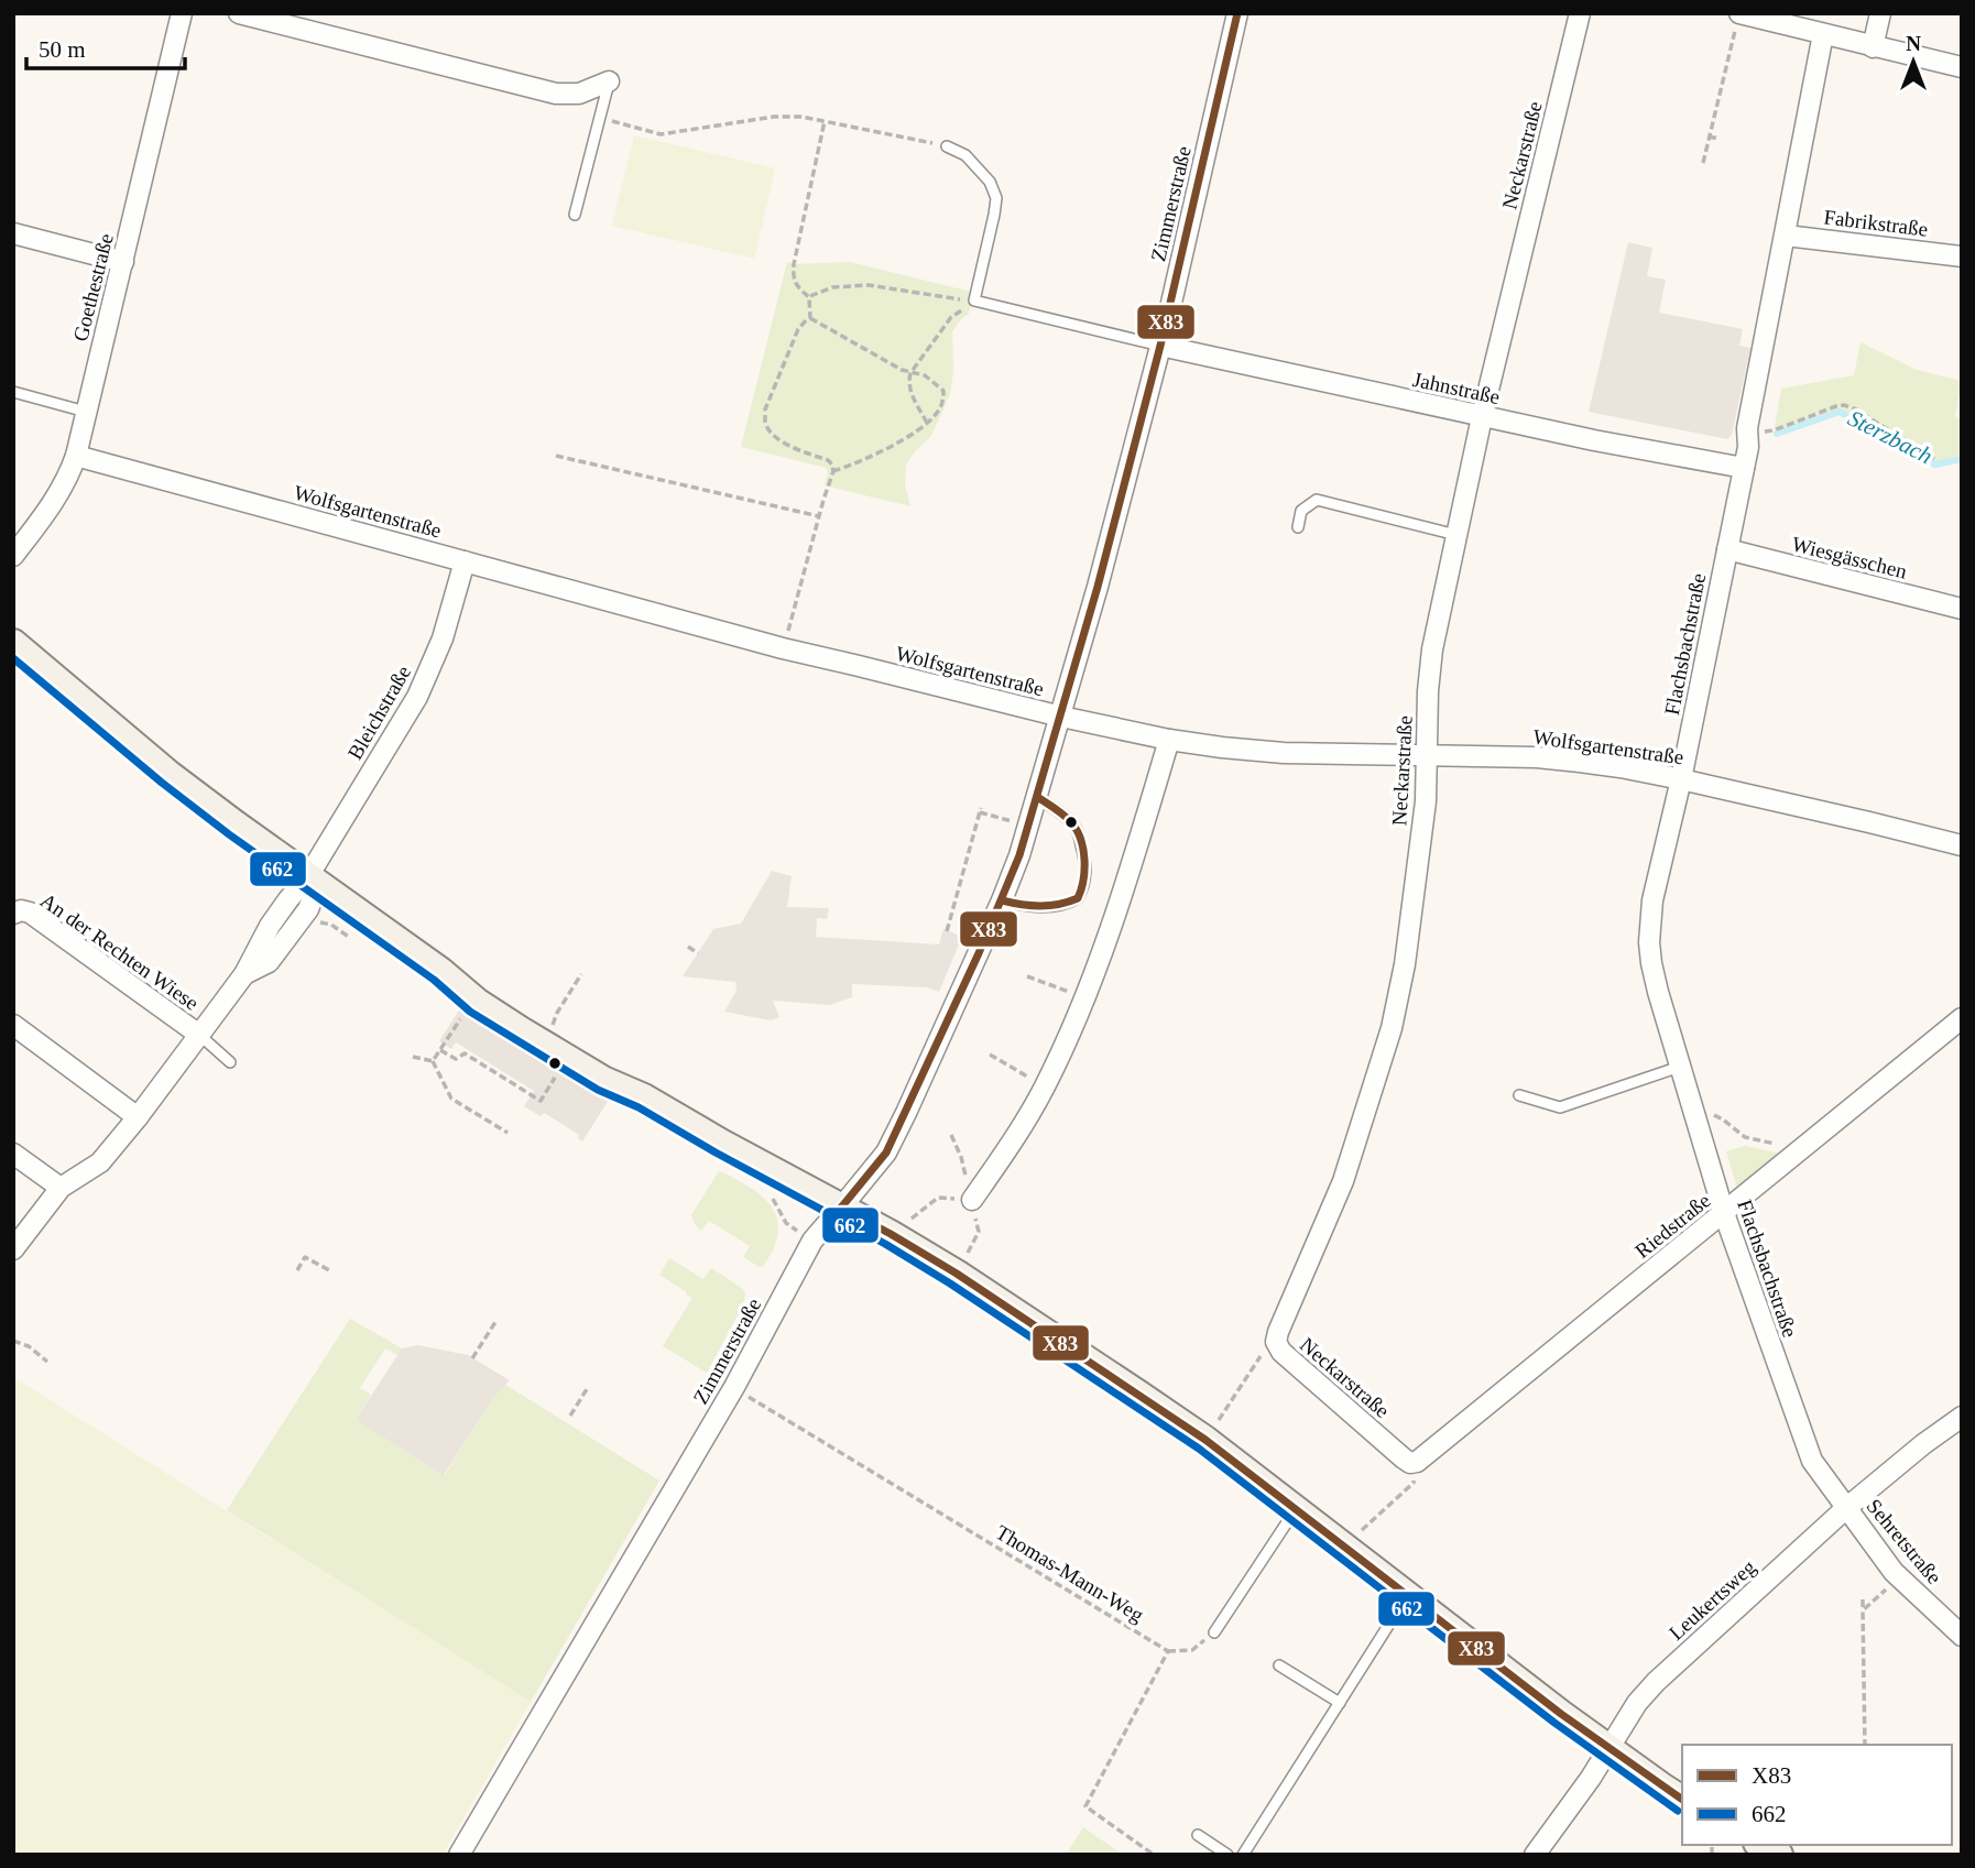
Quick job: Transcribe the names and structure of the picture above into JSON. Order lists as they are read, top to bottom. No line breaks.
{"streets":{"street":["Neckarstraße","Zimmerstraße","Fabrikstraße","Goethestraße","Jahnstraße","Wolfsgartenstraße","Wiesgässchen","Flachsbachstraße","Bleichstraße","An der Rechten Wiese","Riedstraße","Sehretstraße","Leukertsweg"],"path":["Thomas-Mann-Weg"]},"crossings":[["Neckarstraße","Jahnstraße"],["Neckarstraße","Wolfsgartenstraße"],["Neckarstraße","Riedstraße"],["Zimmerstraße","Jahnstraße"],["Zimmerstraße","Wolfsgartenstraße"],["Zimmerstraße","Thomas-Mann-Weg"],["Fabrikstraße","Flachsbachstraße"],["Goethestraße","Wolfsgartenstraße"],["Jahnstraße","Flachsbachstraße"],["Wolfsgartenstraße","Flachsbachstraße"],["Wolfsgartenstraße","Bleichstraße"],["Wiesgässchen","Flachsbachstraße"],["Flachsbachstraße","Riedstraße"],["Flachsbachstraße","Sehretstraße"],["Flachsbachstraße","Leukertsweg"],["Bleichstraße","An der Rechten Wiese"],["Sehretstraße","Leukertsweg"]],"water":["Sterzbach"],"lines":["transit line X83","transit line 662"],"legend":["X83","662"],"scale_bar":"50 m","north":"top"}
